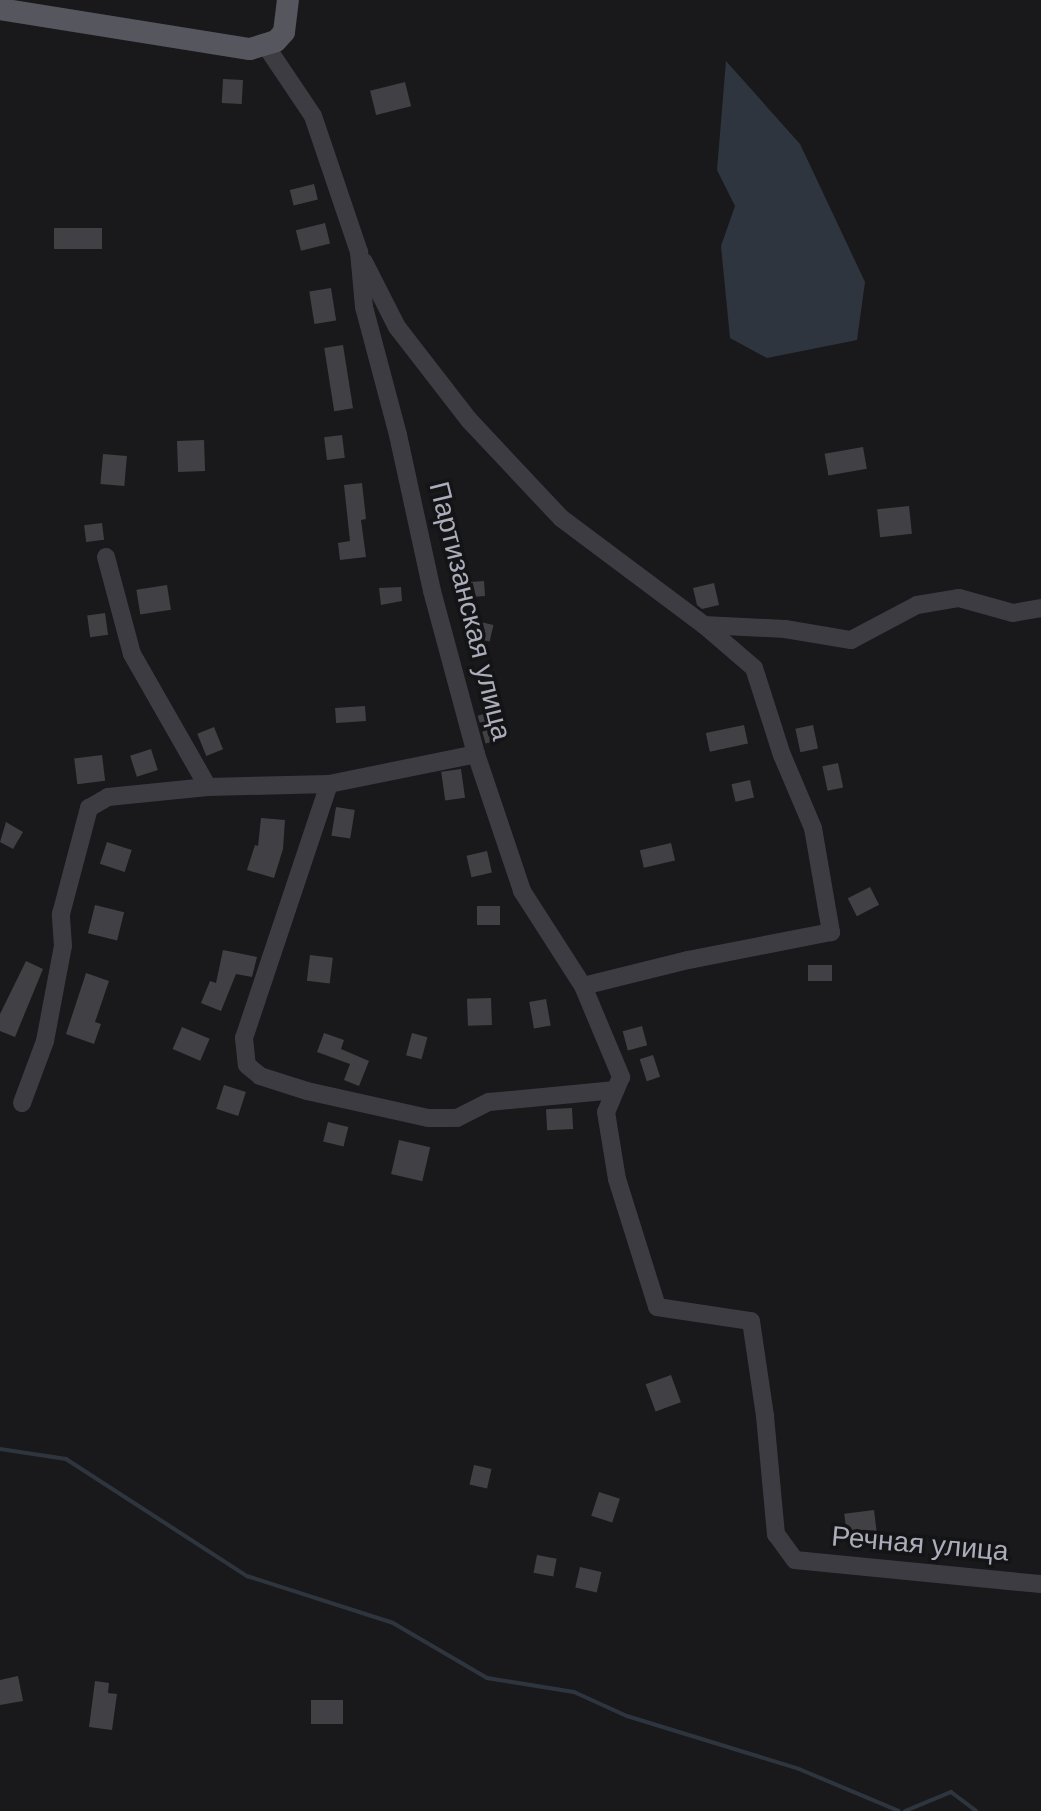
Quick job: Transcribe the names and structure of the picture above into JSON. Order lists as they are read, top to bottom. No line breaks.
{"streets":{"street":["Партизанская улица","Речная улица"]},"crossings":[["Партизанская улица","Речная улица"]]}
